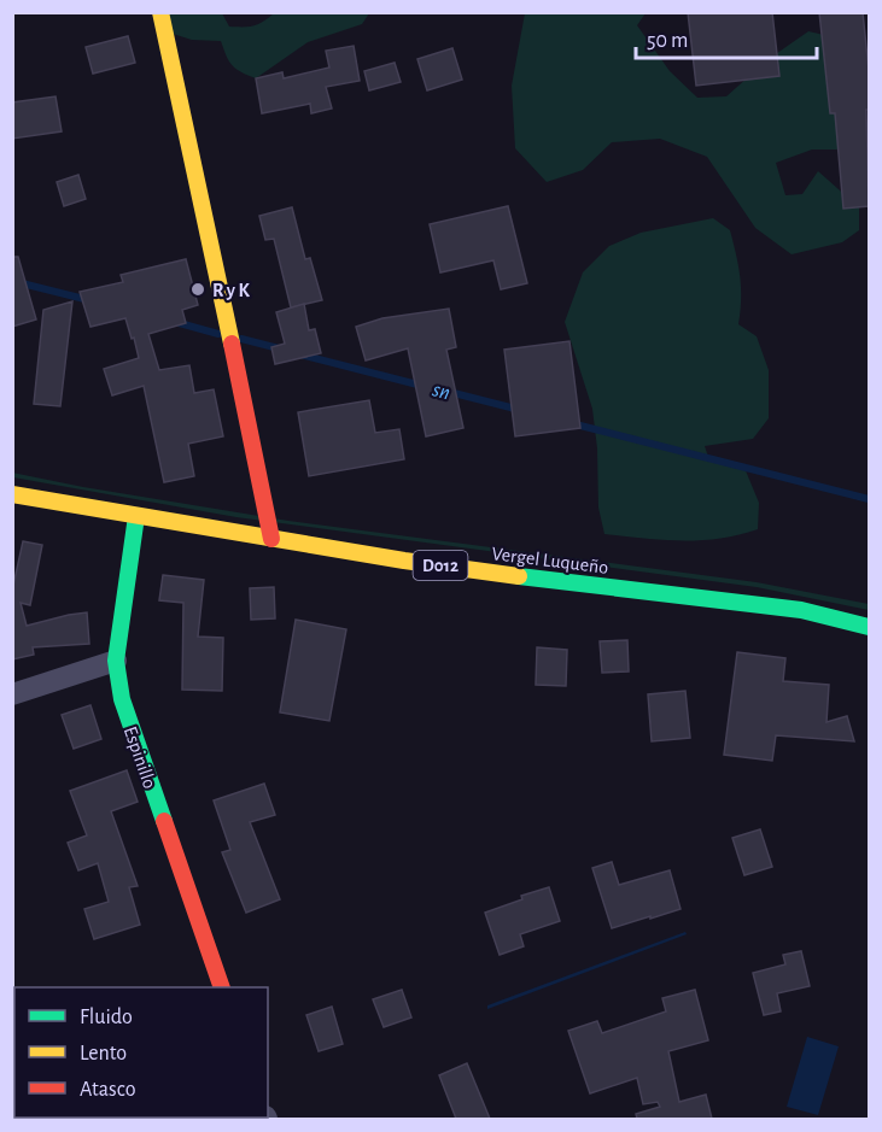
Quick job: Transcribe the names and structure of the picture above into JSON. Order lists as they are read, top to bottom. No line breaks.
{"streets":{"street":["Vergel Luqueño","D012","Espinillo"]},"crossings":[["Vergel Luqueño","Espinillo"]],"water":["sn"],"places":["R y K"],"legend":["Fluido","Lento","Atasco"],"scale_bar":"50 m"}
